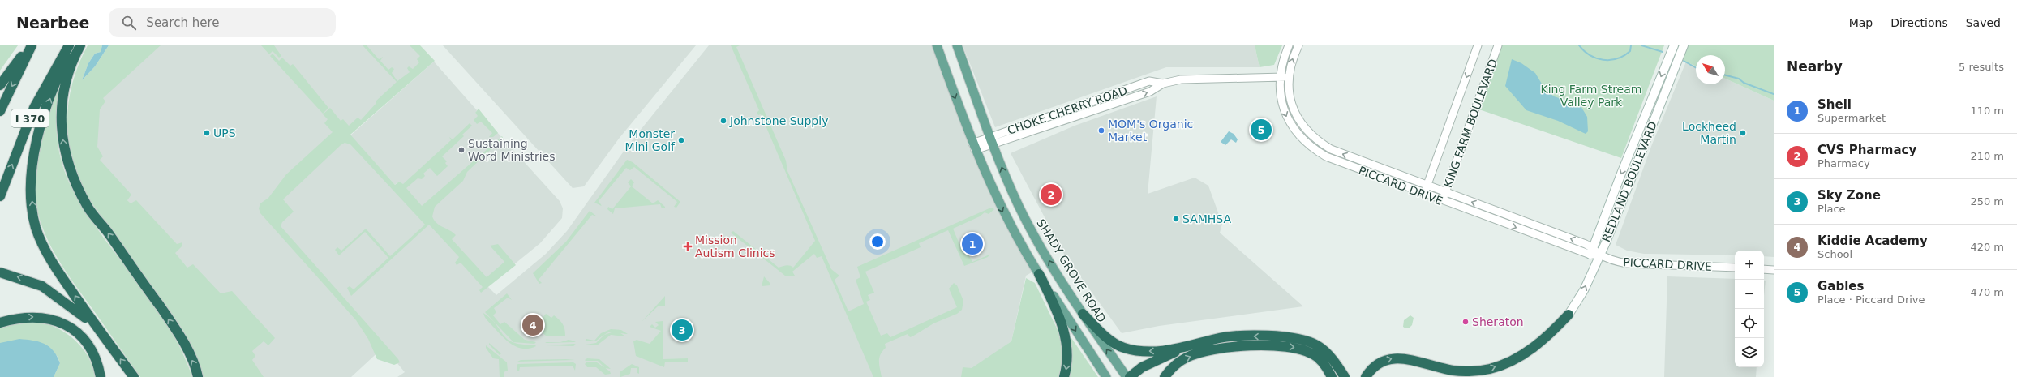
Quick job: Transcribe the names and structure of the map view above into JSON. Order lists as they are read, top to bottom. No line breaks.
{"streets":{"highway":["I 370"],"main road":["REDLAND BOULEVARD","SHADY GROVE ROAD"],"street":["CHOKE CHERRY ROAD","KING FARM BOULEVARD","PICCARD DRIVE"]},"crossings":[["CHOKE CHERRY ROAD","PICCARD DRIVE"],["CHOKE CHERRY ROAD","SHADY GROVE ROAD"],["KING FARM BOULEVARD","PICCARD DRIVE"],["REDLAND BOULEVARD","PICCARD DRIVE"]],"parks":["King Farm Stream Valley Park"],"places":{"other":["Johnstone Supply","MOM's Organic Market","UPS","Lockheed Martin","Monster Mini Golf","Sustaining Word Ministries","SAMHSA","Sheraton"],"health":["Mission Autism Clinics"]},"north":"top left","page":{"header":"Nearbee","search":"Search here","nav":["Map","Directions","Saved"],"heading":["Nearby","5 results"],"list":[{"mark":"1","name":"Shell","note":"Supermarket","value":"110 m"},{"mark":"2","name":"CVS Pharmacy","note":"Pharmacy","value":"210 m"},{"mark":"3","name":"Sky Zone","note":"Place","value":"250 m"},{"mark":"4","name":"Kiddie Academy","note":"School","value":"420 m"},{"mark":"5","name":"Gables","note":"Place · Piccard Drive","value":"470 m"}],"pins":["5","2","1","4","3"],"map_buttons":["+","−"]}}
